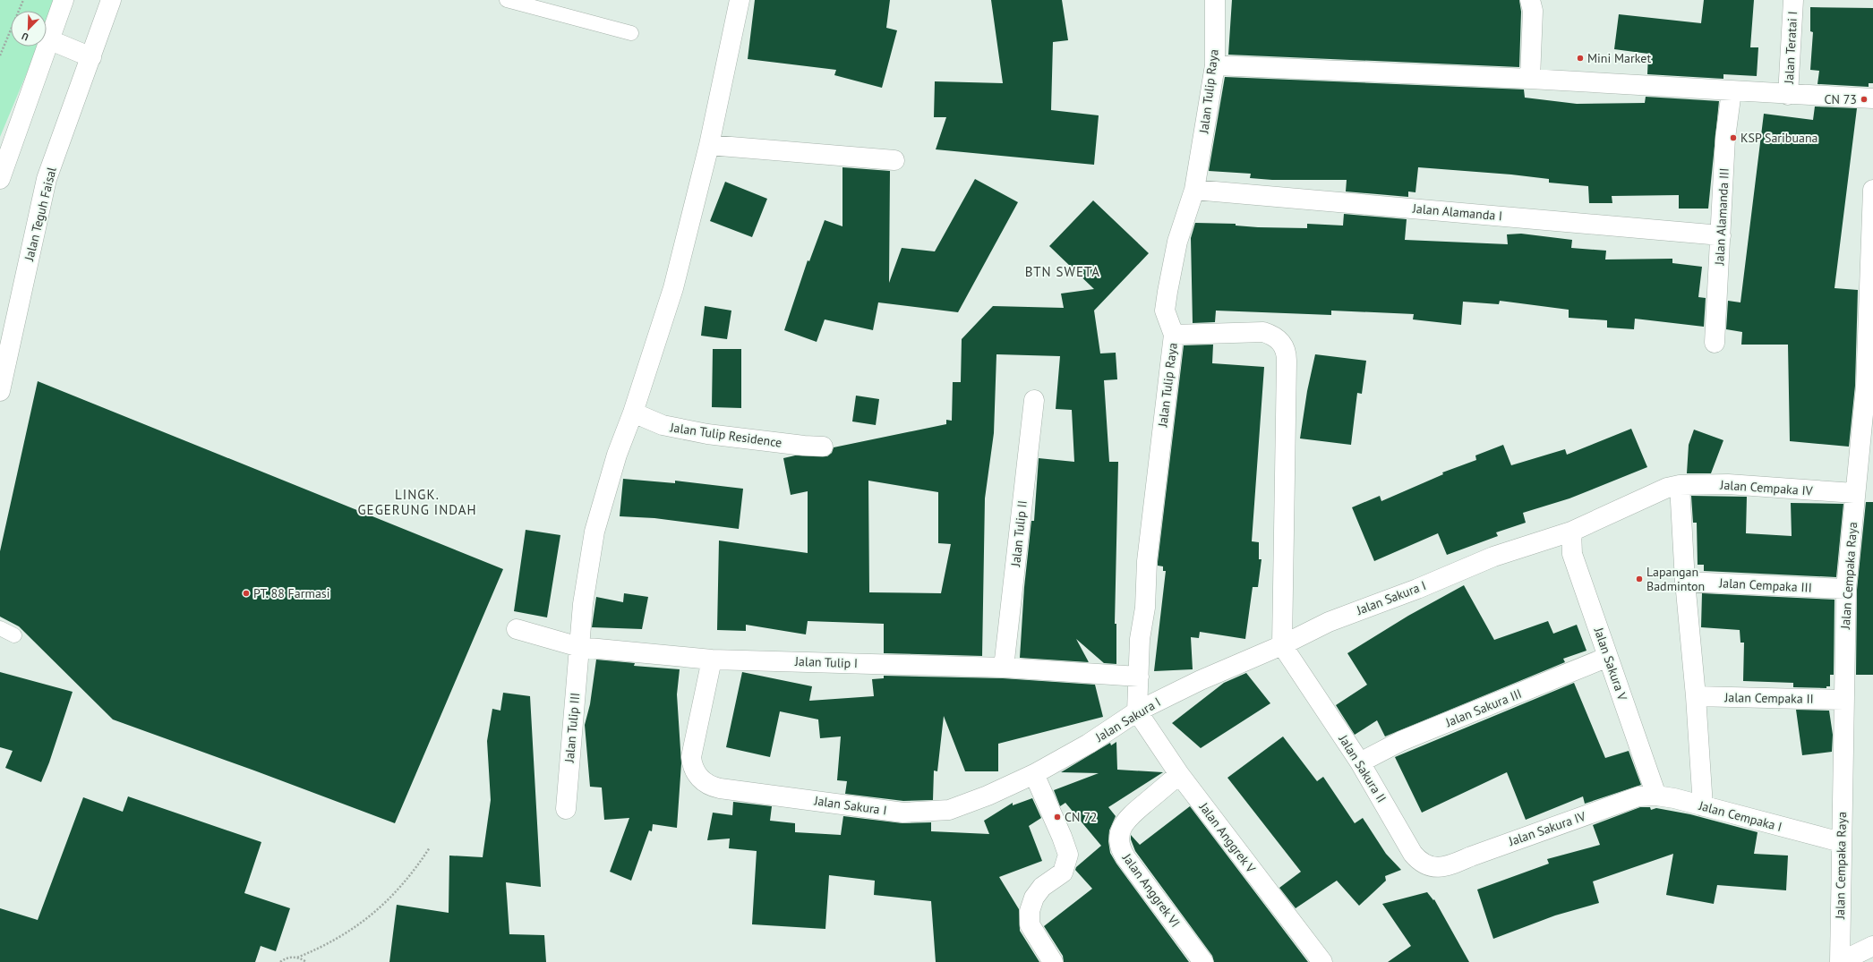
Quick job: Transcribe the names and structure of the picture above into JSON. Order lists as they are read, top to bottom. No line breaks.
{"streets":{"main road":["Jalan Teratai I","Jalan Tulip Raya","Jalan Alamanda I","Jalan Teguh Faisal","Jalan Alamanda III","Jalan Tulip Residence","Jalan Cempaka IV","Jalan Tulip II","Jalan Cempaka Raya","Jalan Cempaka III","Jalan Sakura I","Jalan Tulip I","Jalan Sakura V","Jalan Cempaka II","Jalan Sakura III","Jalan Tulip III","Jalan Sakura II","Jalan Cempaka I","Jalan Sakura IV","Jalan Anggrek V","Jalan Anggrek VI"]},"crossings":[["Jalan Tulip Raya","Jalan Alamanda I"],["Jalan Tulip Raya","Jalan Sakura I"],["Jalan Tulip Raya","Jalan Tulip I"],["Jalan Tulip Raya","Jalan Anggrek V"],["Jalan Alamanda I","Jalan Alamanda III"],["Jalan Tulip Residence","Jalan Tulip III"],["Jalan Cempaka IV","Jalan Cempaka Raya"],["Jalan Cempaka IV","Jalan Sakura I"],["Jalan Tulip II","Jalan Tulip I"],["Jalan Cempaka Raya","Jalan Cempaka III"],["Jalan Cempaka Raya","Jalan Cempaka II"],["Jalan Cempaka Raya","Jalan Cempaka I"],["Jalan Sakura I","Jalan Tulip I"],["Jalan Sakura I","Jalan Sakura V"],["Jalan Sakura I","Jalan Sakura II"],["Jalan Sakura I","Jalan Anggrek V"],["Jalan Tulip I","Jalan Tulip III"],["Jalan Sakura V","Jalan Sakura III"],["Jalan Sakura V","Jalan Cempaka I"],["Jalan Sakura V","Jalan Sakura IV"],["Jalan Sakura III","Jalan Sakura II"],["Jalan Sakura II","Jalan Sakura IV"],["Jalan Cempaka I","Jalan Sakura IV"],["Jalan Anggrek V","Jalan Anggrek VI"]],"districts":["BTN SWETA","LINGK. GEGERUNG INDAH"],"places":["Mini Market","CN 73","KSP Saribuana","Lapangan Badminton","PT. 88 Farmasi","CN 72"],"north":"bottom left"}
